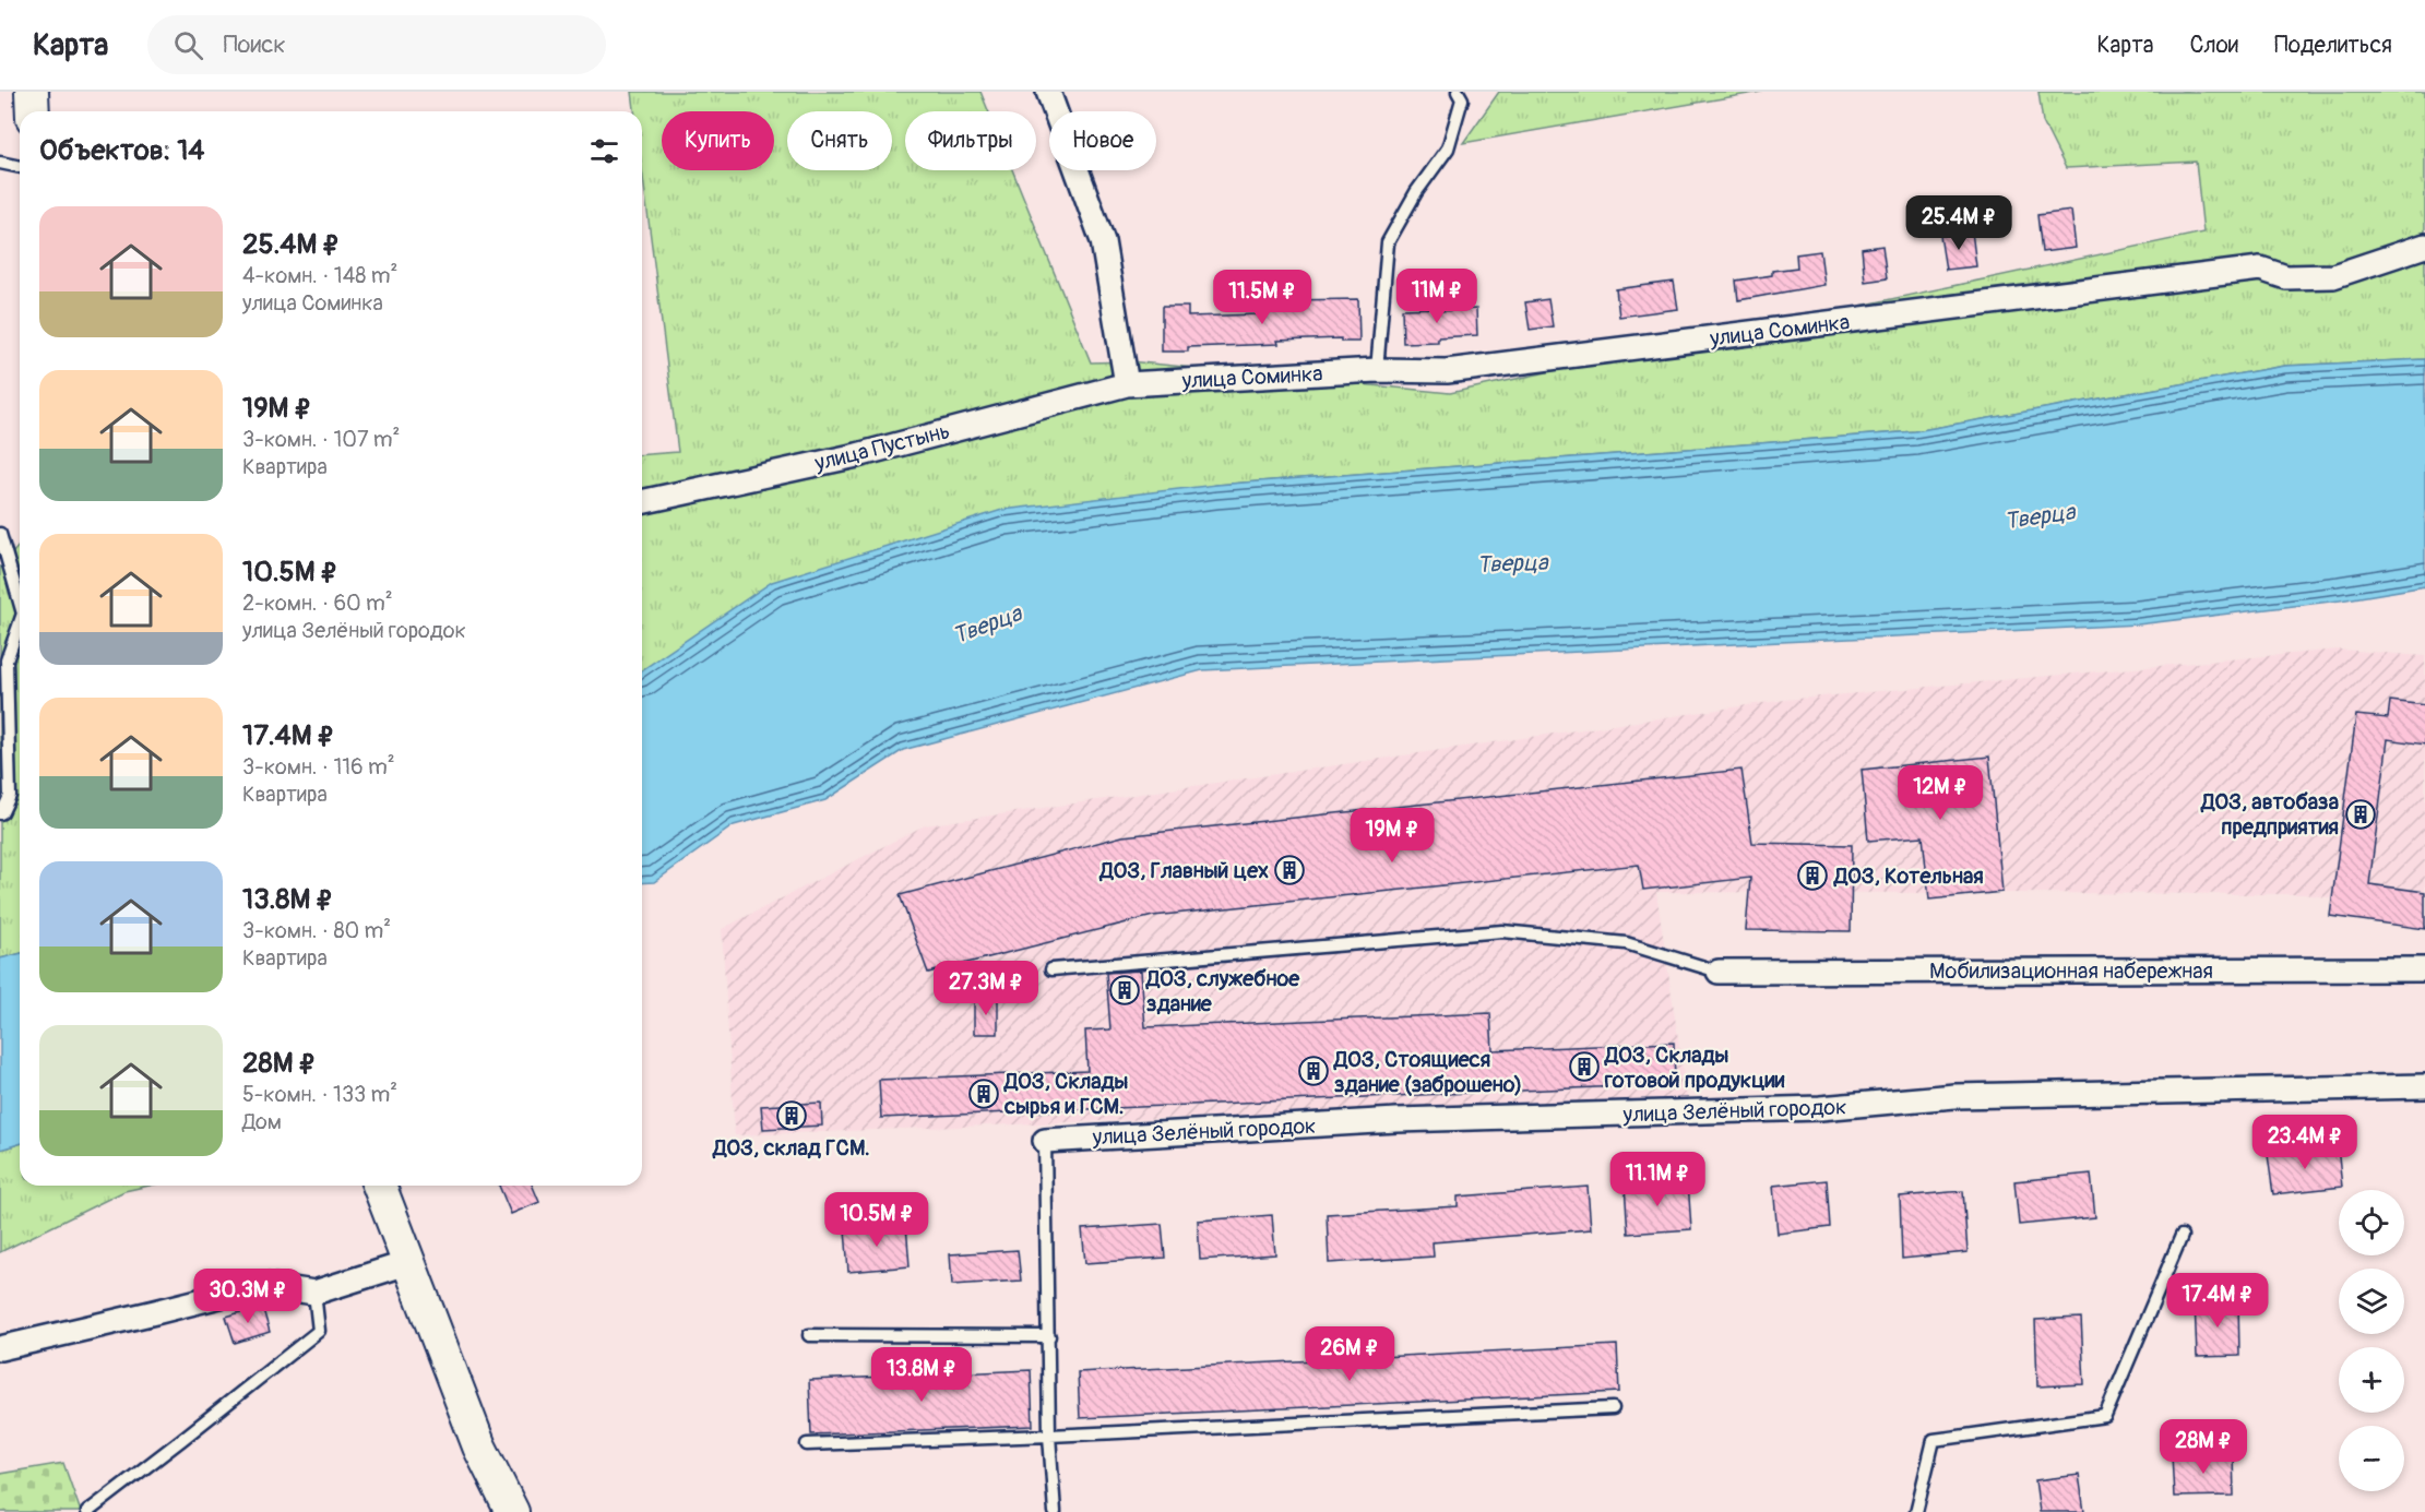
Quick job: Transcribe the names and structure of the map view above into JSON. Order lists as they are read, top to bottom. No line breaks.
{"streets":{"street":["улица Соминка","улица Пустынь","Мобилизационная набережная","улица Зелёный городок"]},"crossings":[["улица Соминка","улица Пустынь"]],"water":["Тверца"],"places":{"building":["ДОЗ, автобаза предприятия","ДОЗ, Главный цех","ДОЗ, Котельная","ДОЗ, служебное здание","ДОЗ, Склады готовой продукции","ДОЗ, Стоящиеся здание (заброшено)","ДОЗ, Склады сырья и ГСМ.","ДОЗ, склад ГСМ."]},"page":{"header":"Карта","search":"Поиск","nav":["Карта","Слои","Поделиться"],"chip":["Купить","Снять","Фильтры","Новое"],"heading":"Объектов: 14","list":[{"name":"25.4M ₽","note":"4-комн. · 148 m² · улица Соминка"},{"name":"19M ₽","note":"3-комн. · 107 m² · Квартира"},{"name":"10.5M ₽","note":"2-комн. · 60 m² · улица Зелёный городок"},{"name":"17.4M ₽","note":"3-комн. · 116 m² · Квартира"},{"name":"13.8M ₽","note":"3-комн. · 80 m² · Квартира"},{"name":"28M ₽","note":"5-комн. · 133 m² · Дом"}],"price":["25.4M ₽","11M ₽","11.5M ₽","12M ₽","19M ₽","27.3M ₽","23.4M ₽","11.1M ₽","10.5M ₽","30.3M ₽","17.4M ₽","26M ₽","13.8M ₽","28M ₽"],"map_buttons":["+","−"]}}
